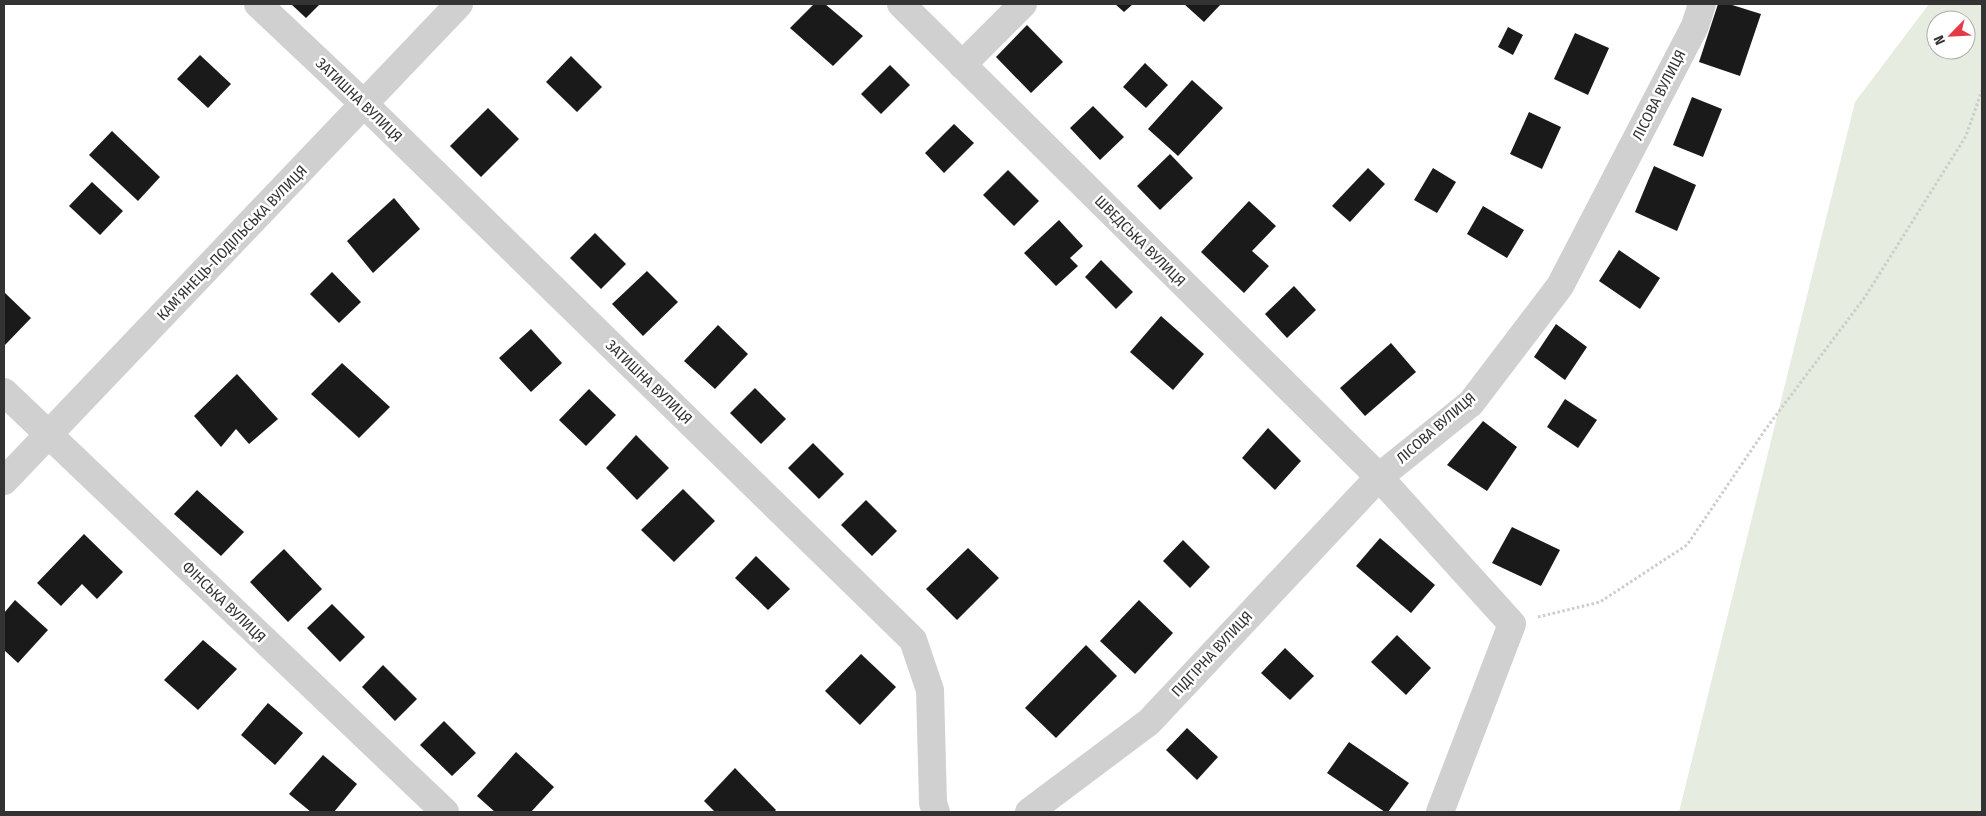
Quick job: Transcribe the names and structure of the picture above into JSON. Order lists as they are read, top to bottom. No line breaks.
{"streets":{"street":["ЛІСОВА ВУЛИЦЯ","ЗАТИШНА ВУЛИЦЯ","ШВЕДСЬКА ВУЛИЦЯ","КАМ’ЯНЕЦЬ-ПОДІЛЬСЬКА ВУЛИЦЯ","ФІНСЬКА ВУЛИЦЯ","ПІДГІРНА ВУЛИЦЯ"]},"crossings":[["ЛІСОВА ВУЛИЦЯ","ШВЕДСЬКА ВУЛИЦЯ"],["ЛІСОВА ВУЛИЦЯ","ПІДГІРНА ВУЛИЦЯ"],["ЗАТИШНА ВУЛИЦЯ","КАМ’ЯНЕЦЬ-ПОДІЛЬСЬКА ВУЛИЦЯ"],["ШВЕДСЬКА ВУЛИЦЯ","ПІДГІРНА ВУЛИЦЯ"],["КАМ’ЯНЕЦЬ-ПОДІЛЬСЬКА ВУЛИЦЯ","ФІНСЬКА ВУЛИЦЯ"]],"north":"bottom left"}
